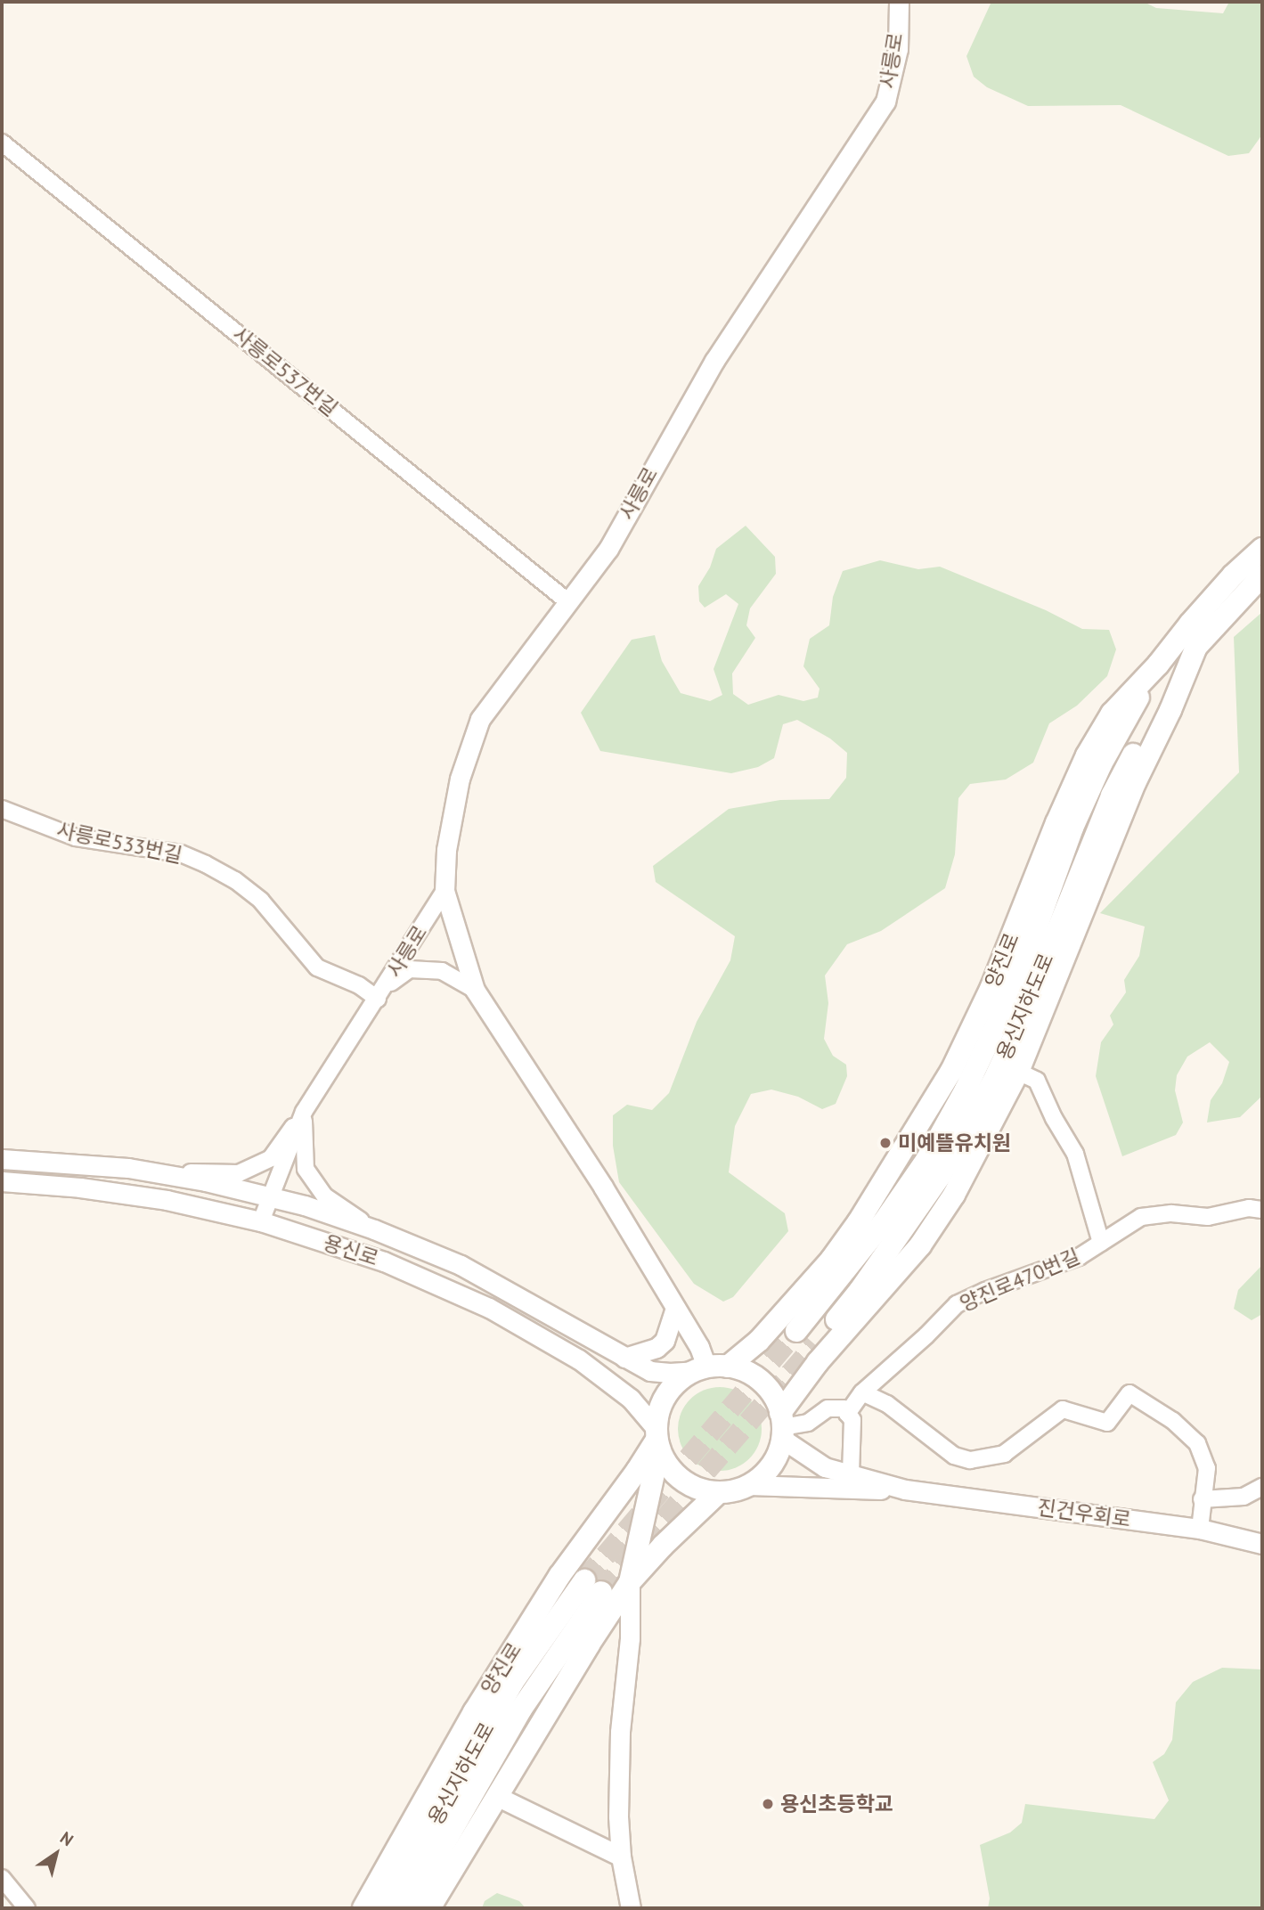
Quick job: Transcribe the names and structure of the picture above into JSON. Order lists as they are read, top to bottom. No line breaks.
{"streets":{"main road":["양진로","용신지하도로"],"street":["사릉로","사릉로537번길","사릉로533번길","용신로","양진로470번길","진건우회로"]},"crossings":[["사릉로","사릉로537번길"],["사릉로","사릉로533번길"],["사릉로","양진로"],["사릉로","용신로"],["사릉로","진건우회로"],["양진로","용신지하도로"],["양진로","용신로"],["양진로","진건우회로"],["용신로","진건우회로"]],"places":["미예뜰유치원","용신초등학교"],"north":"top right"}
